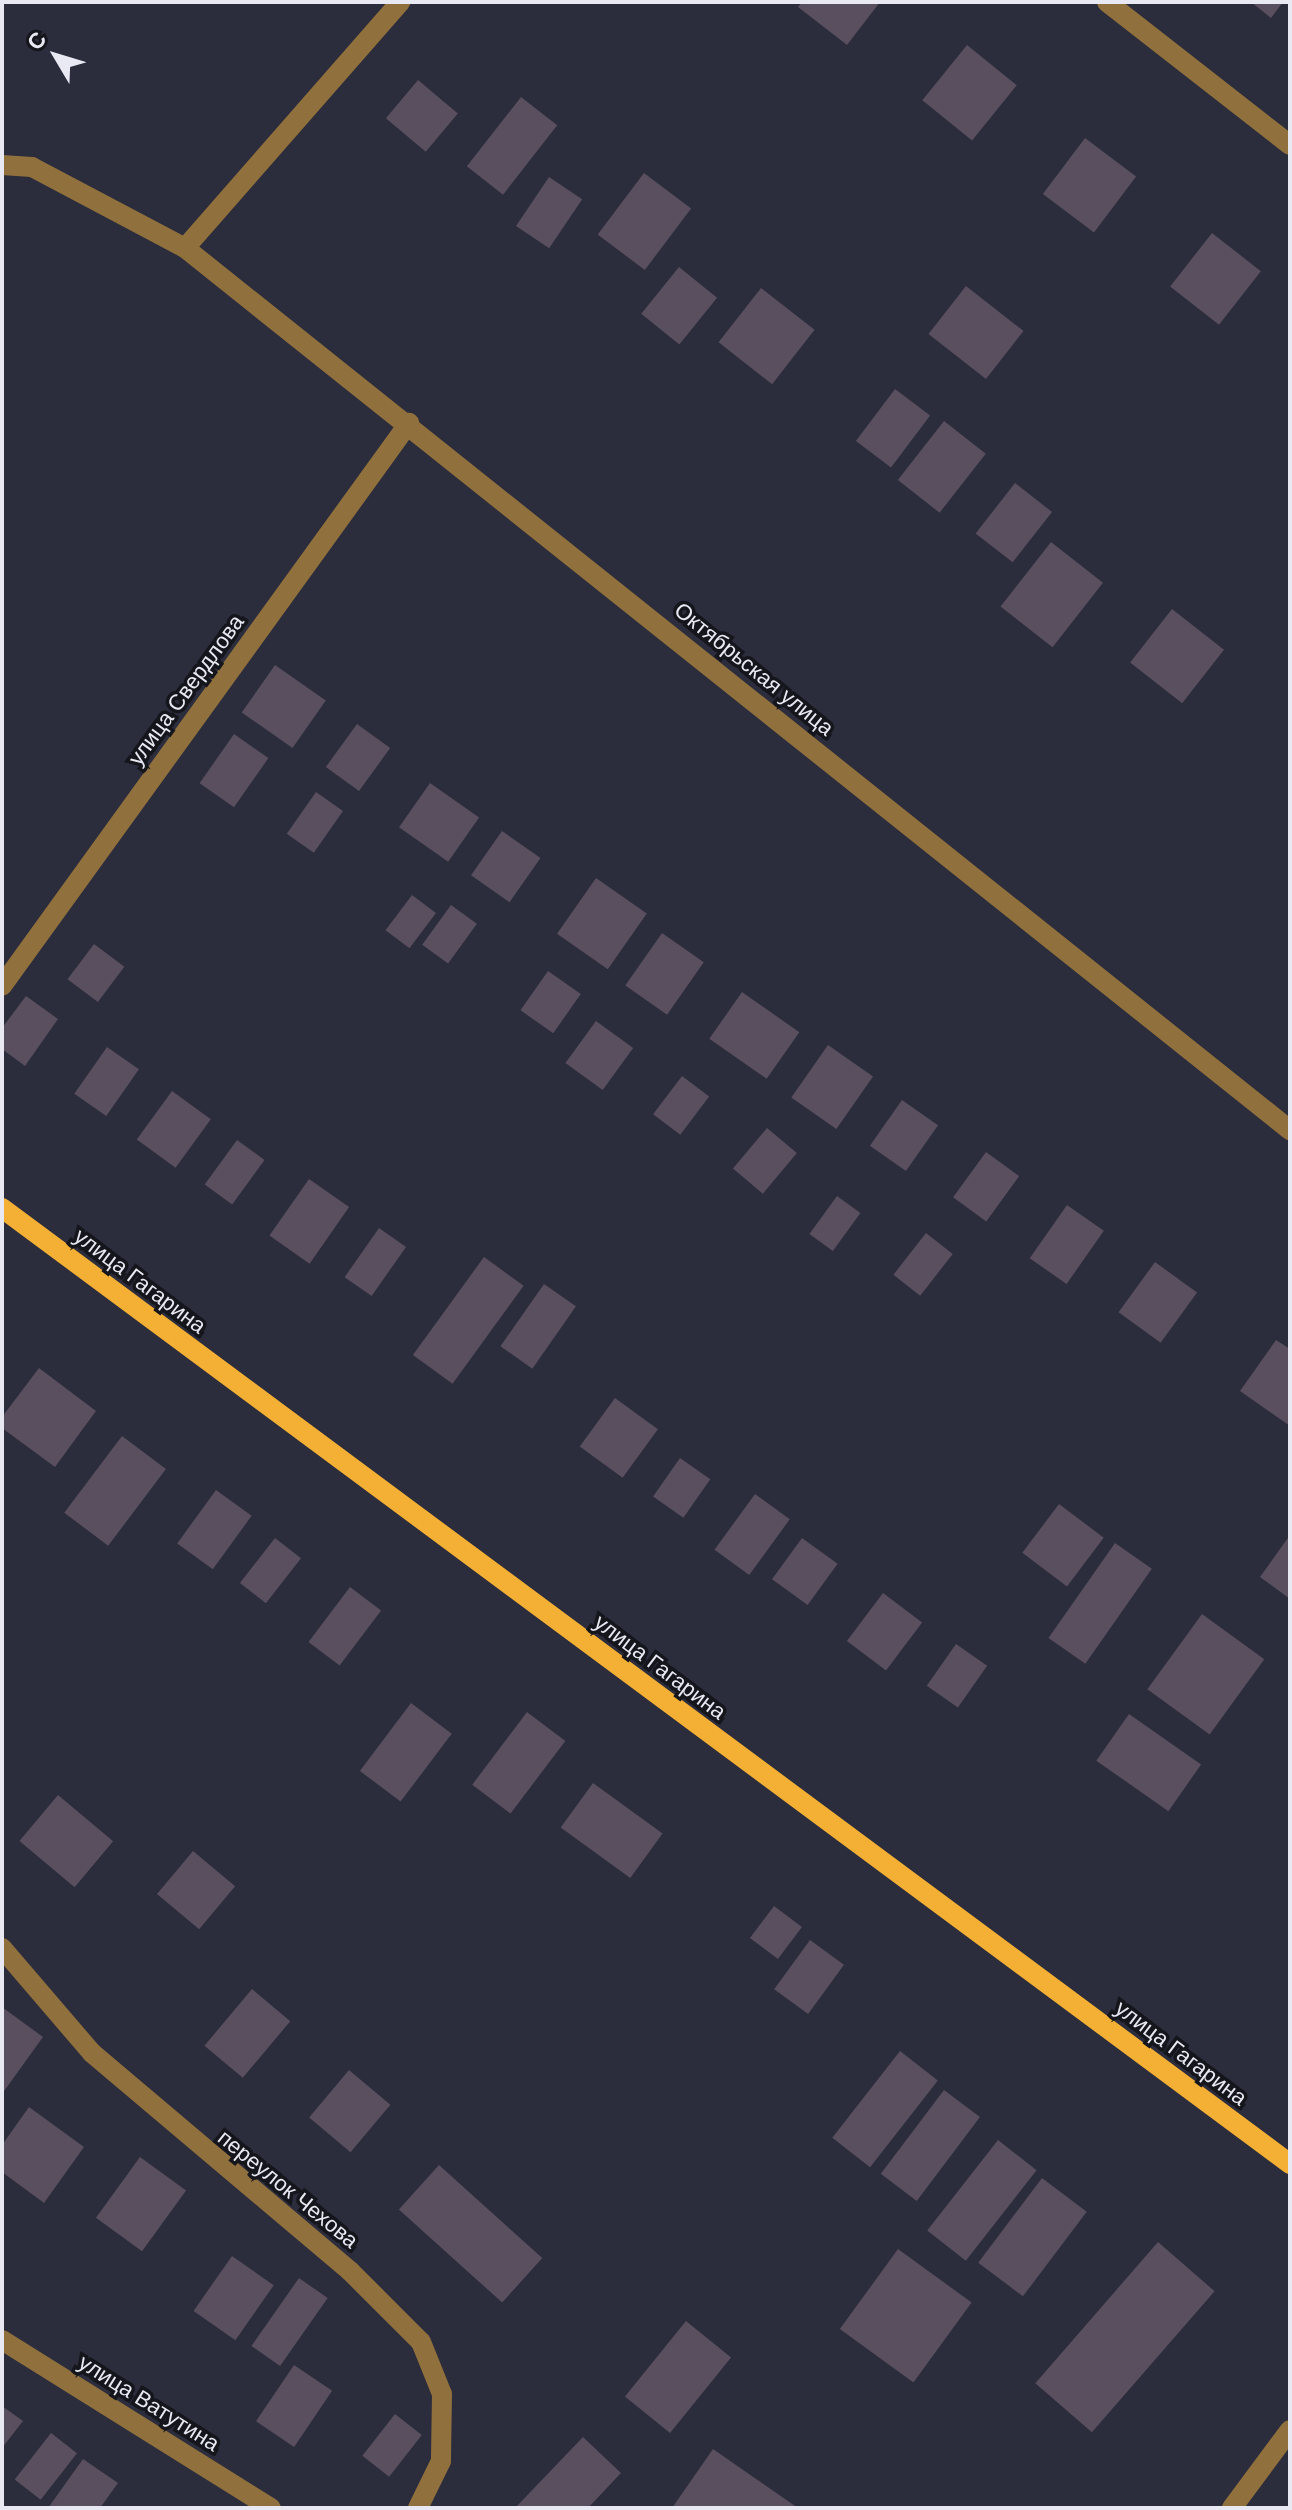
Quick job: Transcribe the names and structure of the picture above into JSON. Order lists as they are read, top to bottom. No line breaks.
{"streets":{"main road":["улица Гагарина"],"street":["Октябрьская улица","улица Свердлова","переулок Чехова","улица Ватутина"]},"crossings":[["Октябрьская улица","улица Свердлова"]],"north":"top left"}
